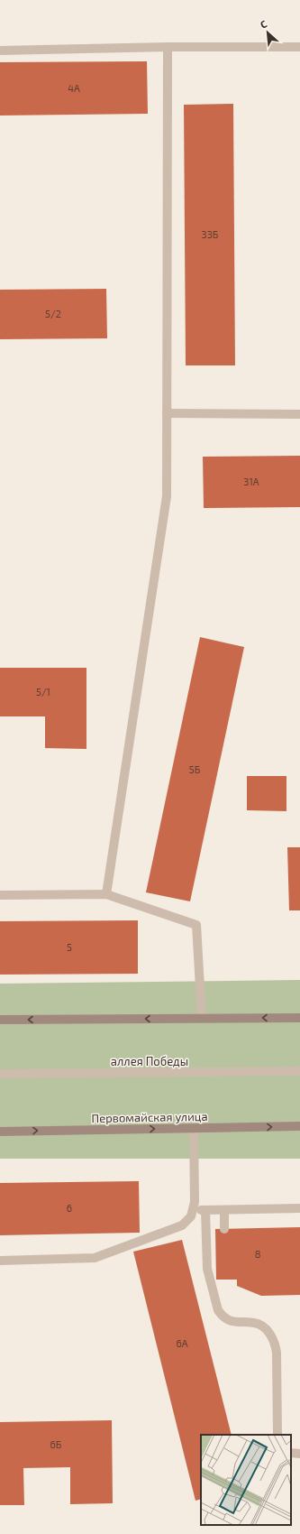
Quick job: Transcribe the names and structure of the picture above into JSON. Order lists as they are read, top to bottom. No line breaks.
{"streets":{"street":["аллея Победы","Первомайская улица"]},"one_way":["Первомайская улица"],"house_numbers":["4А","33Б","5/2","31А","5/1","5Б","5","6","8","6А","6Б"],"north":"top left"}
